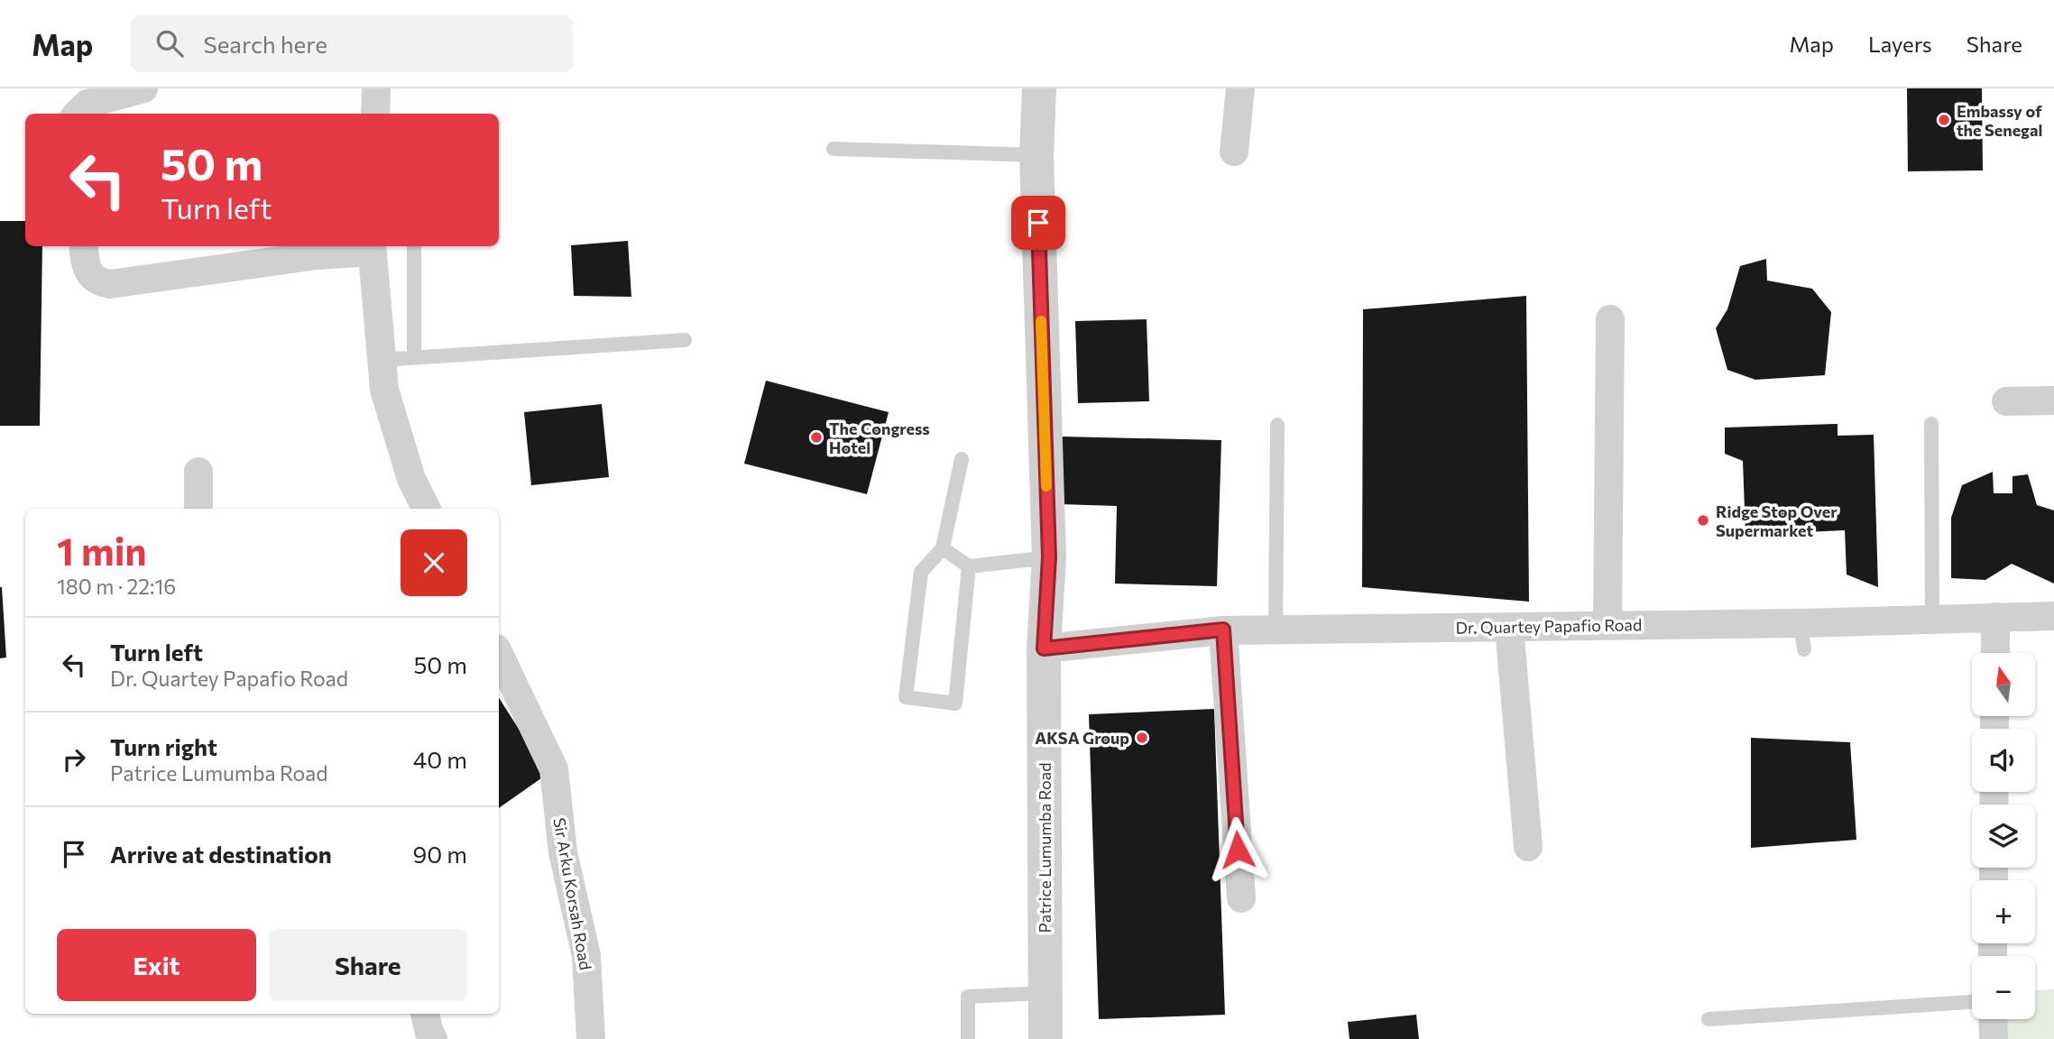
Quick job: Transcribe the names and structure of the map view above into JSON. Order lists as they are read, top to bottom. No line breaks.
{"streets":{"street":["Dr. Quartey Papafio Road","Patrice Lumumba Road","Sir Arku Korsah Road"]},"crossings":[["Dr. Quartey Papafio Road","Patrice Lumumba Road"]],"places":["Embassy of the Senegal","The Congress Hotel","Ridge Stop Over Supermarket","AKSA Group"],"north":"top","page":{"header":"Map","search":"Search here","nav":["Map","Layers","Share"],"turn":["50 m","Turn left"],"heading":["1 min","180 m · 22:16"],"list":[{"name":"Turn left","note":"Dr. Quartey Papafio Road","value":"50 m"},{"name":"Turn right","note":"Patrice Lumumba Road","value":"40 m"},{"name":"Arrive at destination","value":"90 m"}],"map_buttons":["+","−"],"buttons":["Exit","Share"]}}
